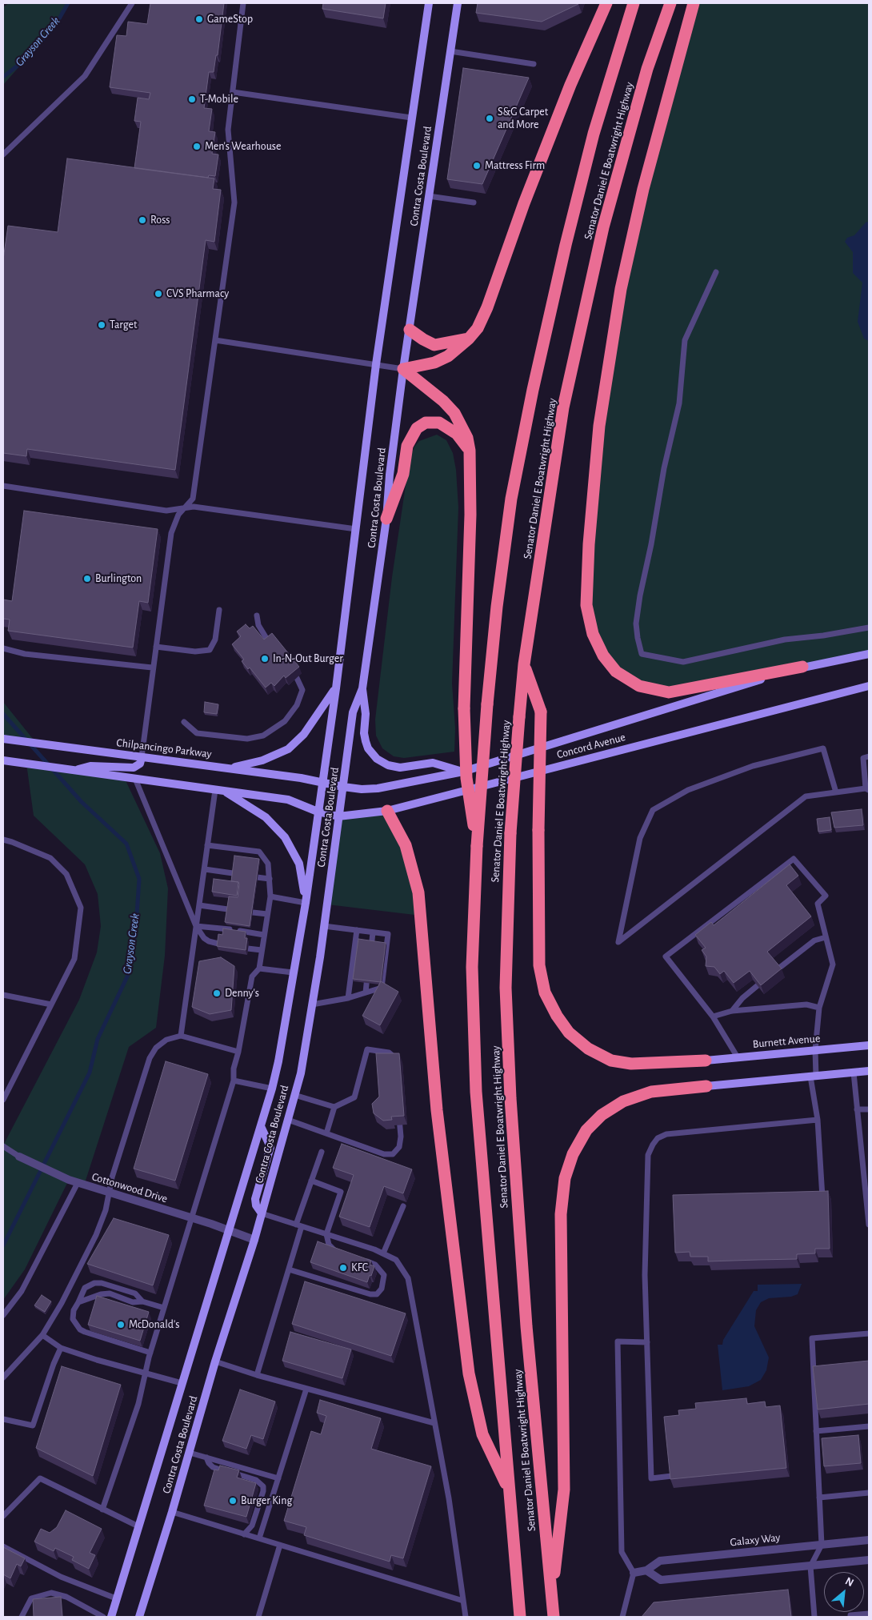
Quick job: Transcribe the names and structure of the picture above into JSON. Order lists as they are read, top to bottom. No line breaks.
{"streets":{"highway":["Senator Daniel E Boatwright Highway"],"main road":["Contra Costa Boulevard","Concord Avenue","Chilpancingo Parkway","Burnett Avenue"],"street":["Cottonwood Drive","Galaxy Way"]},"crossings":[["Contra Costa Boulevard","Concord Avenue"],["Contra Costa Boulevard","Chilpancingo Parkway"],["Contra Costa Boulevard","Cottonwood Drive"],["Concord Avenue","Chilpancingo Parkway"]],"water":["Grayson Creek"],"places":["GameStop","T-Mobile","S&G Carpet and More","Men's Wearhouse","Mattress Firm","Ross","CVS Pharmacy","Target","Burlington","In-N-Out Burger","Denny's","KFC","McDonald's","Burger King"],"north":"top right"}
